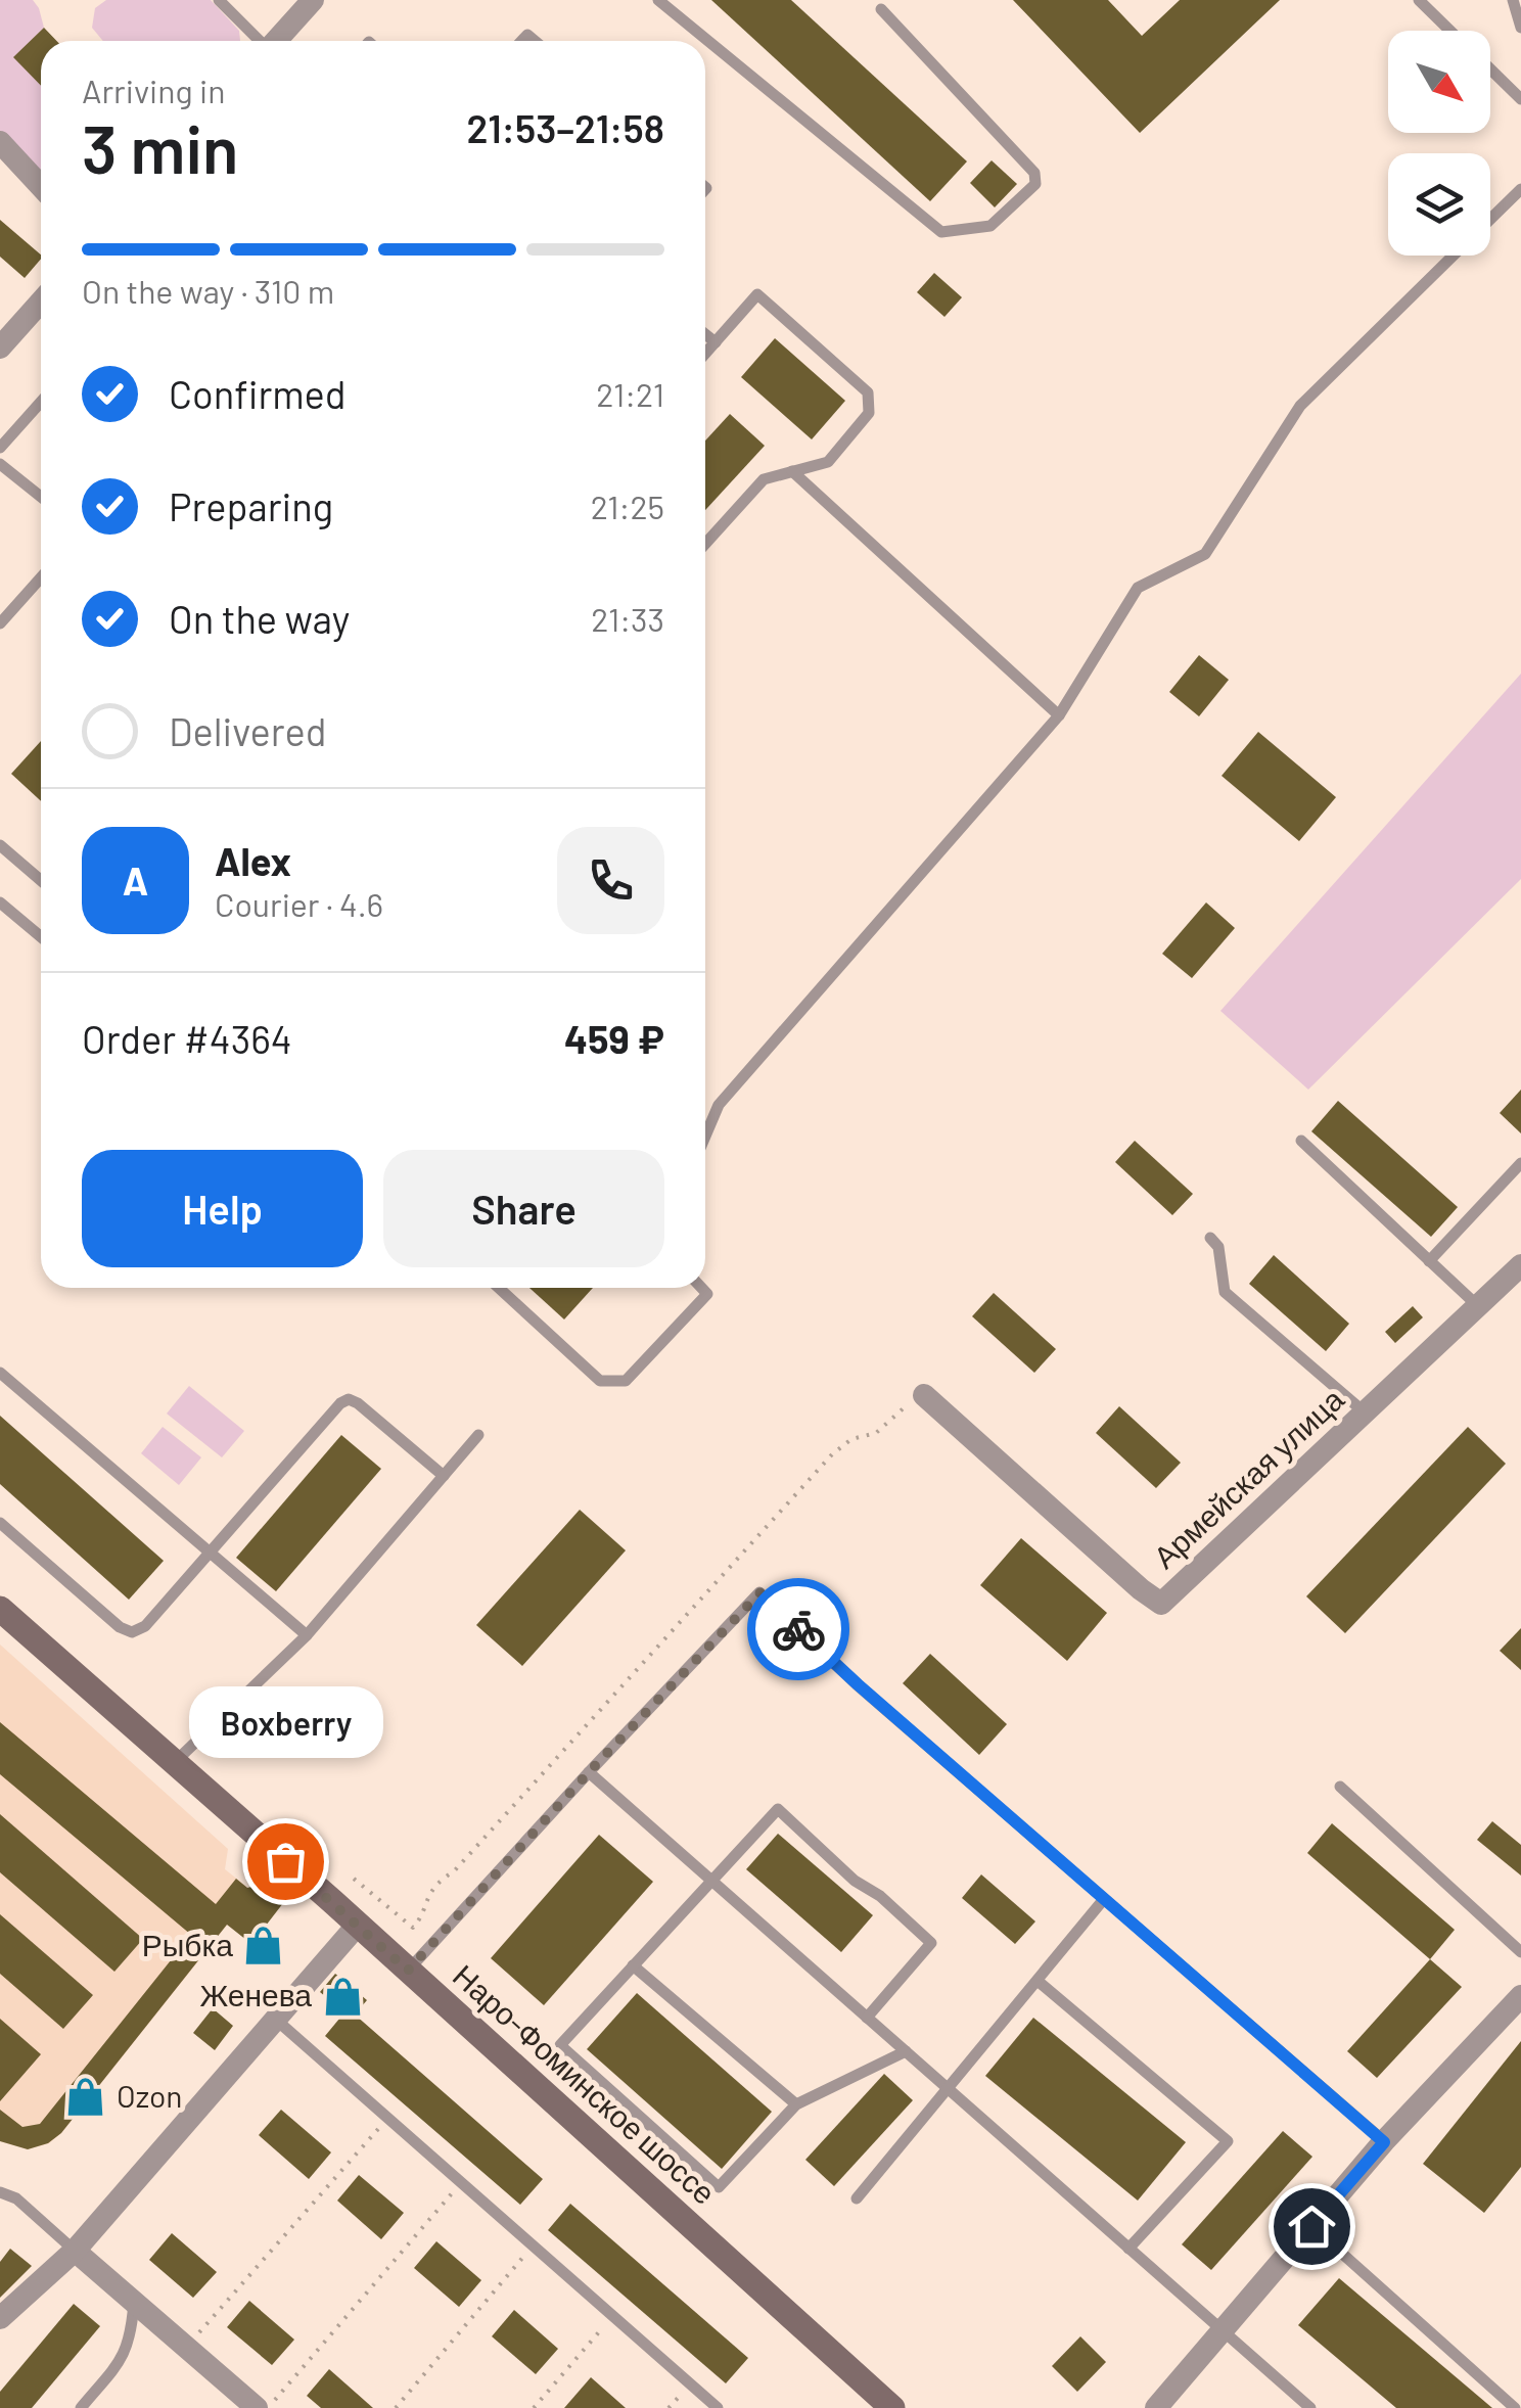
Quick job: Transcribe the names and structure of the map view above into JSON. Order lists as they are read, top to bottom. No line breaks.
{"streets":{"main road":["Наро-Фоминское шоссе"],"street":["Армейская улица"]},"places":{"other":["Boxberry"],"shop":["Рыбка","Женева","Ozon"]},"north":"bottom right","page":{"heading":["3 min","Arriving in","21:53–21:58"],"panel":["Alex","Courier · 4.6","Order #4364","459 ₽"],"bar":"On the way · 310 m","list":[["Confirmed","21:21"],["Preparing","21:25"],["On the way","21:33"],"Delivered"],"round":"A","buttons":["Help","Share"],"bubble":"Boxberry"}}
